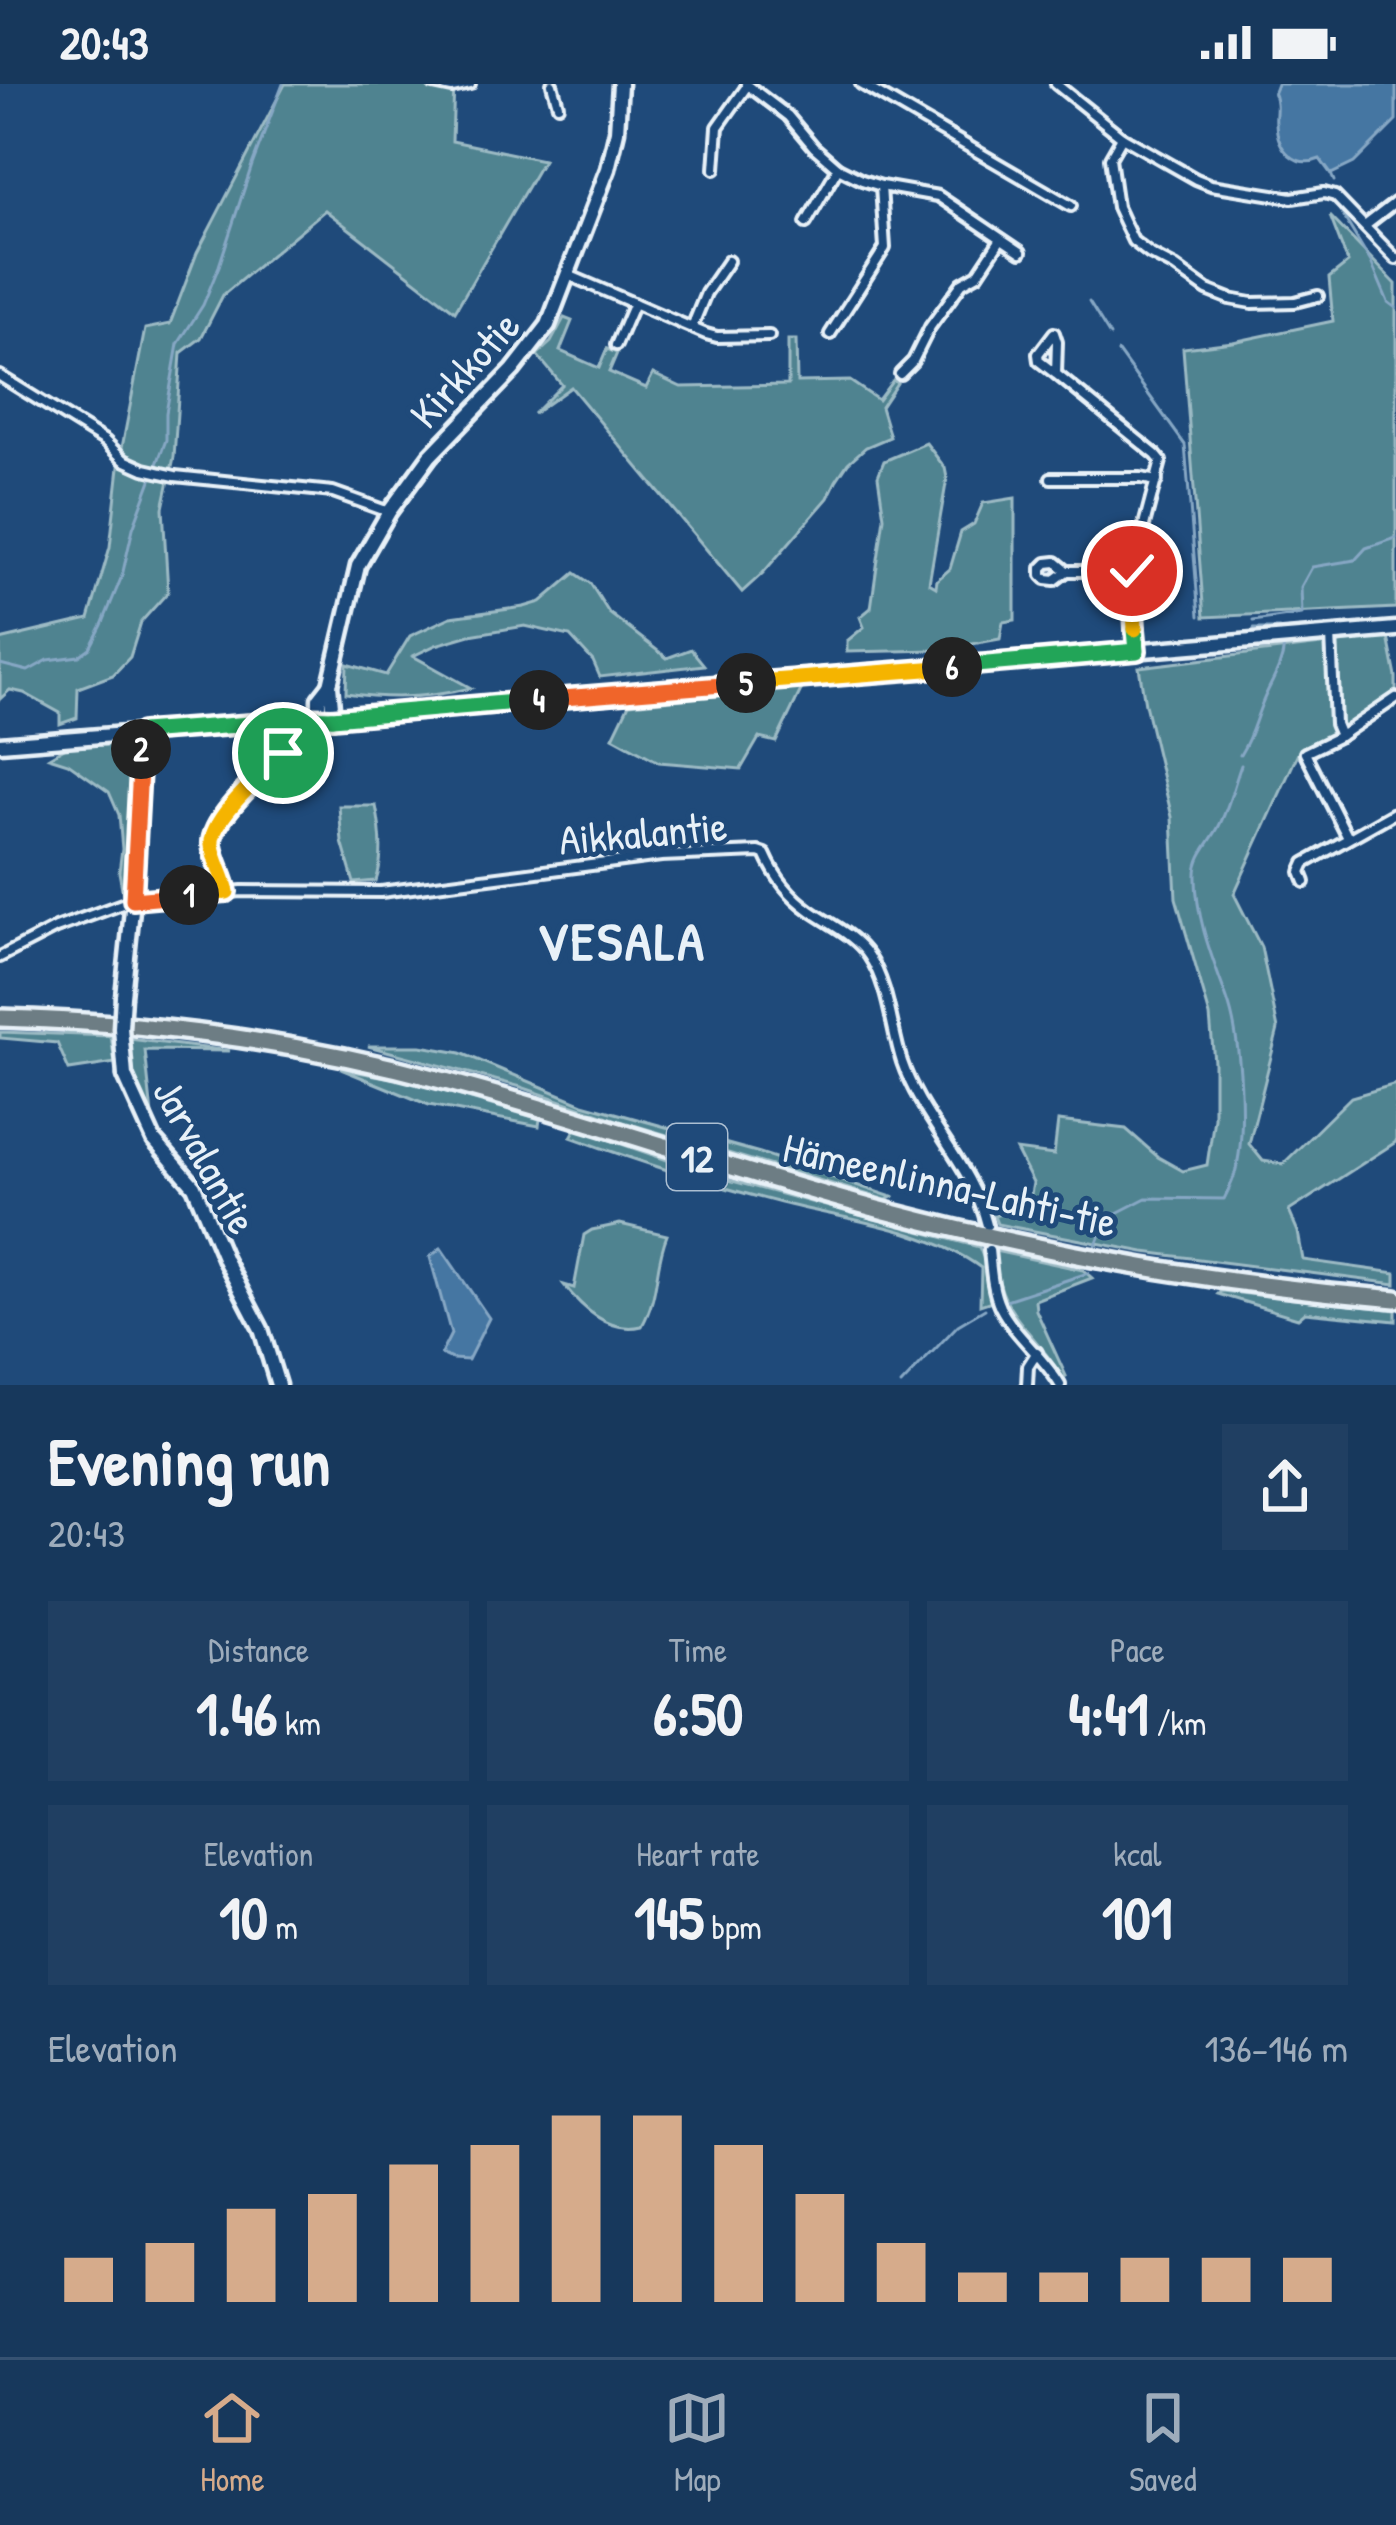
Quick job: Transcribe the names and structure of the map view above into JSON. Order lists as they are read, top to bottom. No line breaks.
{"streets":{"highway":["12","Hämeenlinna-Lahti-tie"],"street":["Kirkkotie","Aikkalantie","Jarvalantie"]},"crossings":[["Aikkalantie","Jarvalantie"]],"districts":["VESALA"],"page":{"status":"20:43","pins":["6","5","4","2","1"],"heading":["Evening run","20:43"],"stats":[["Distance","1.46 km"],["Time","6:50"],["Pace","4:41 /km"],["Elevation","10 m"],["Heart rate","145 bpm"],["kcal","101"]],"chart":["Elevation","136–146 m"],"tabs":["Home","Map","Saved"]}}
